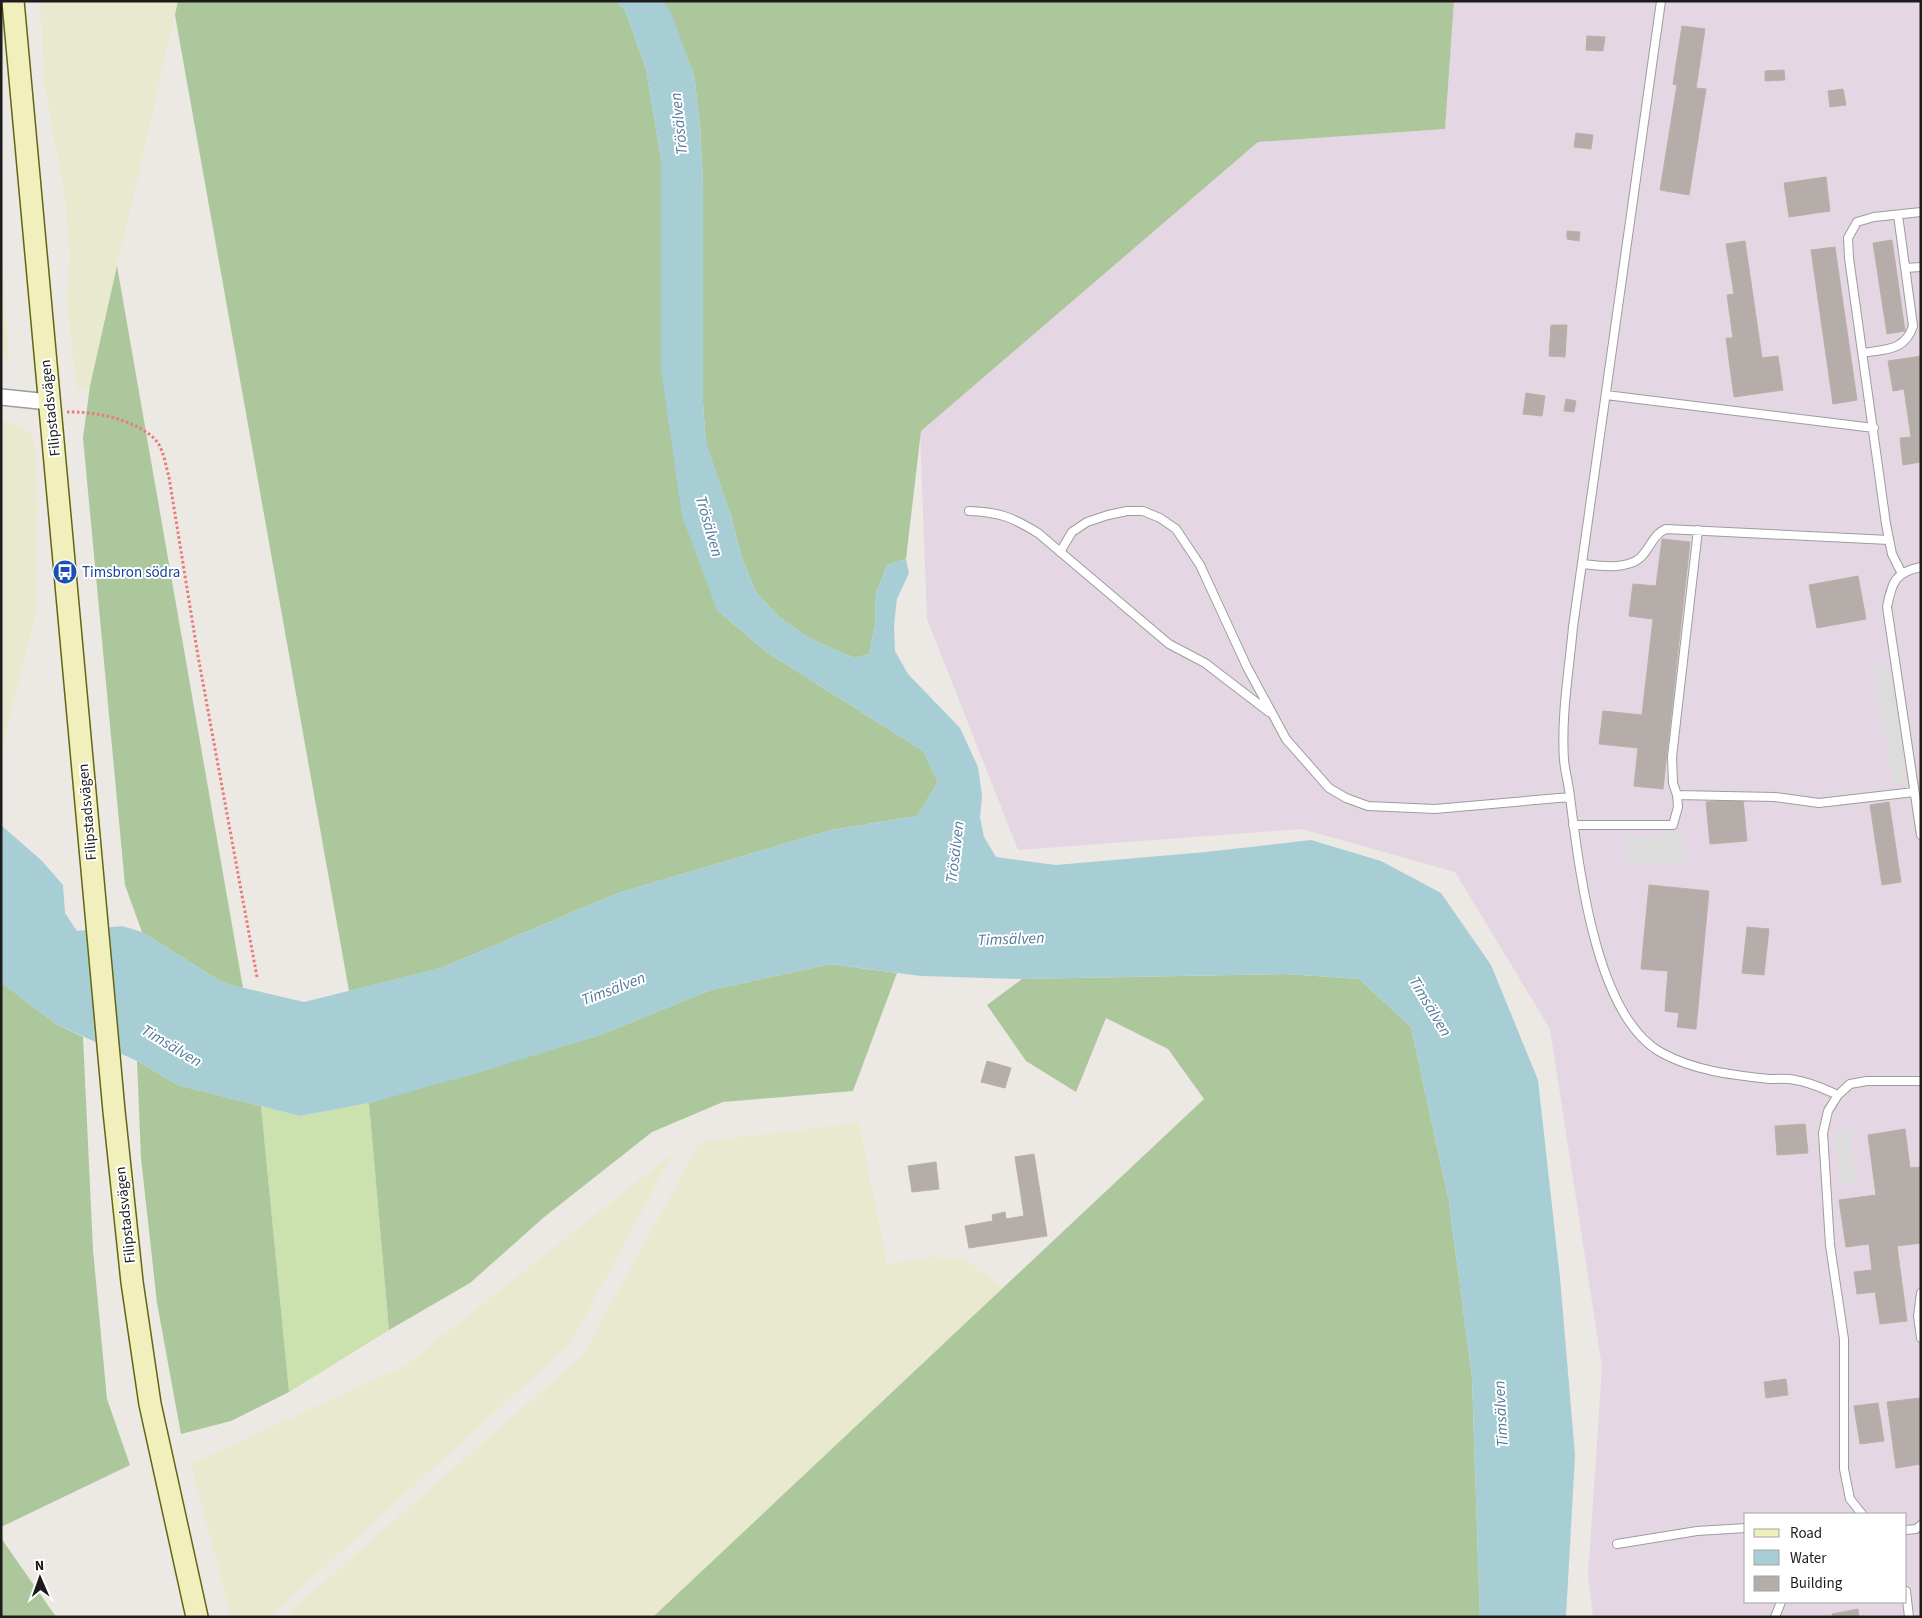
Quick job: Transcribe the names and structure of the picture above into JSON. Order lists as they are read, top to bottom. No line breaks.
{"streets":{"main road":["Filipstadsvägen"]},"water":["Trösälven","Timsälven"],"places":{"bus stop":["Timsbron södra"]},"legend":["Road","Water","Building"],"north":"top"}
